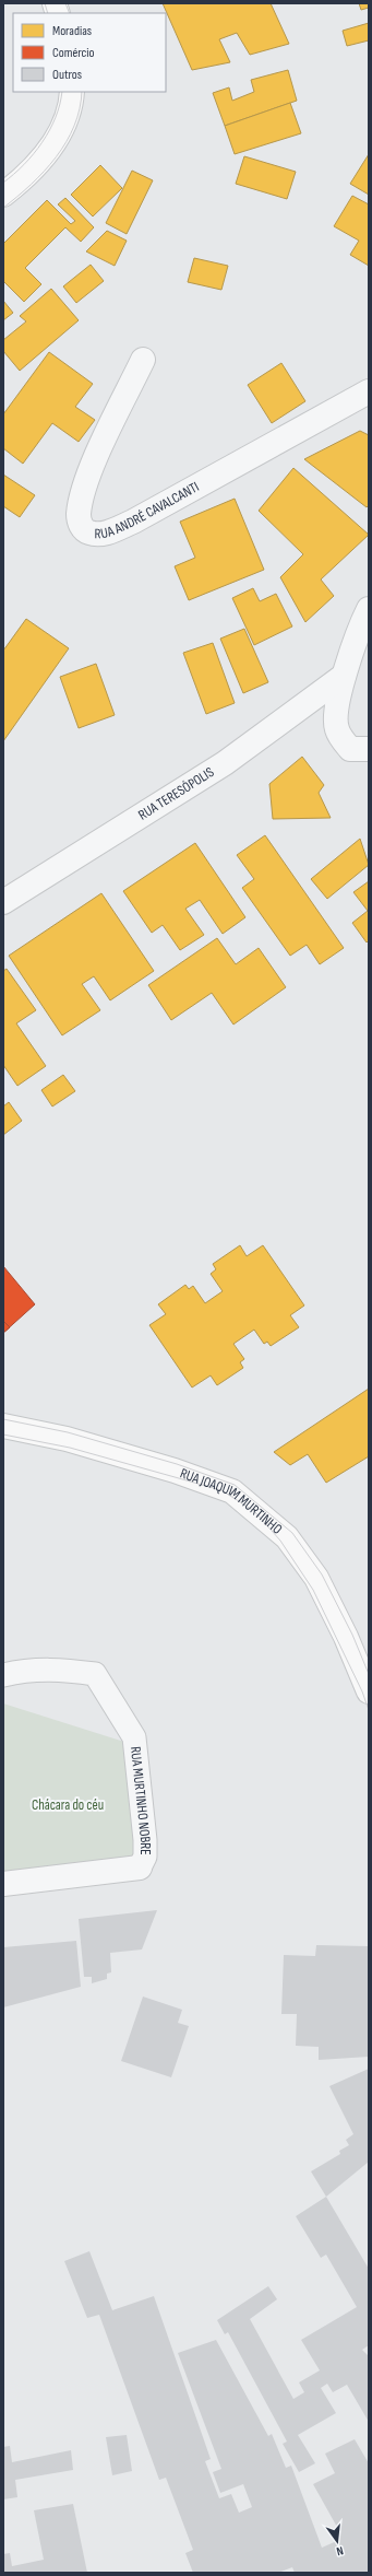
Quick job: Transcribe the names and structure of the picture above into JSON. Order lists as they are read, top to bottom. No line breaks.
{"streets":{"street":["RUA ANDRÉ CAVALCANTI","RUA TERESÓPOLIS","RUA JOAQUIM MURTINHO","RUA MURTINHO NOBRE"]},"parks":["Chácara do céu"],"legend":["Moradias","Comércio","Outros"],"north":"bottom"}
